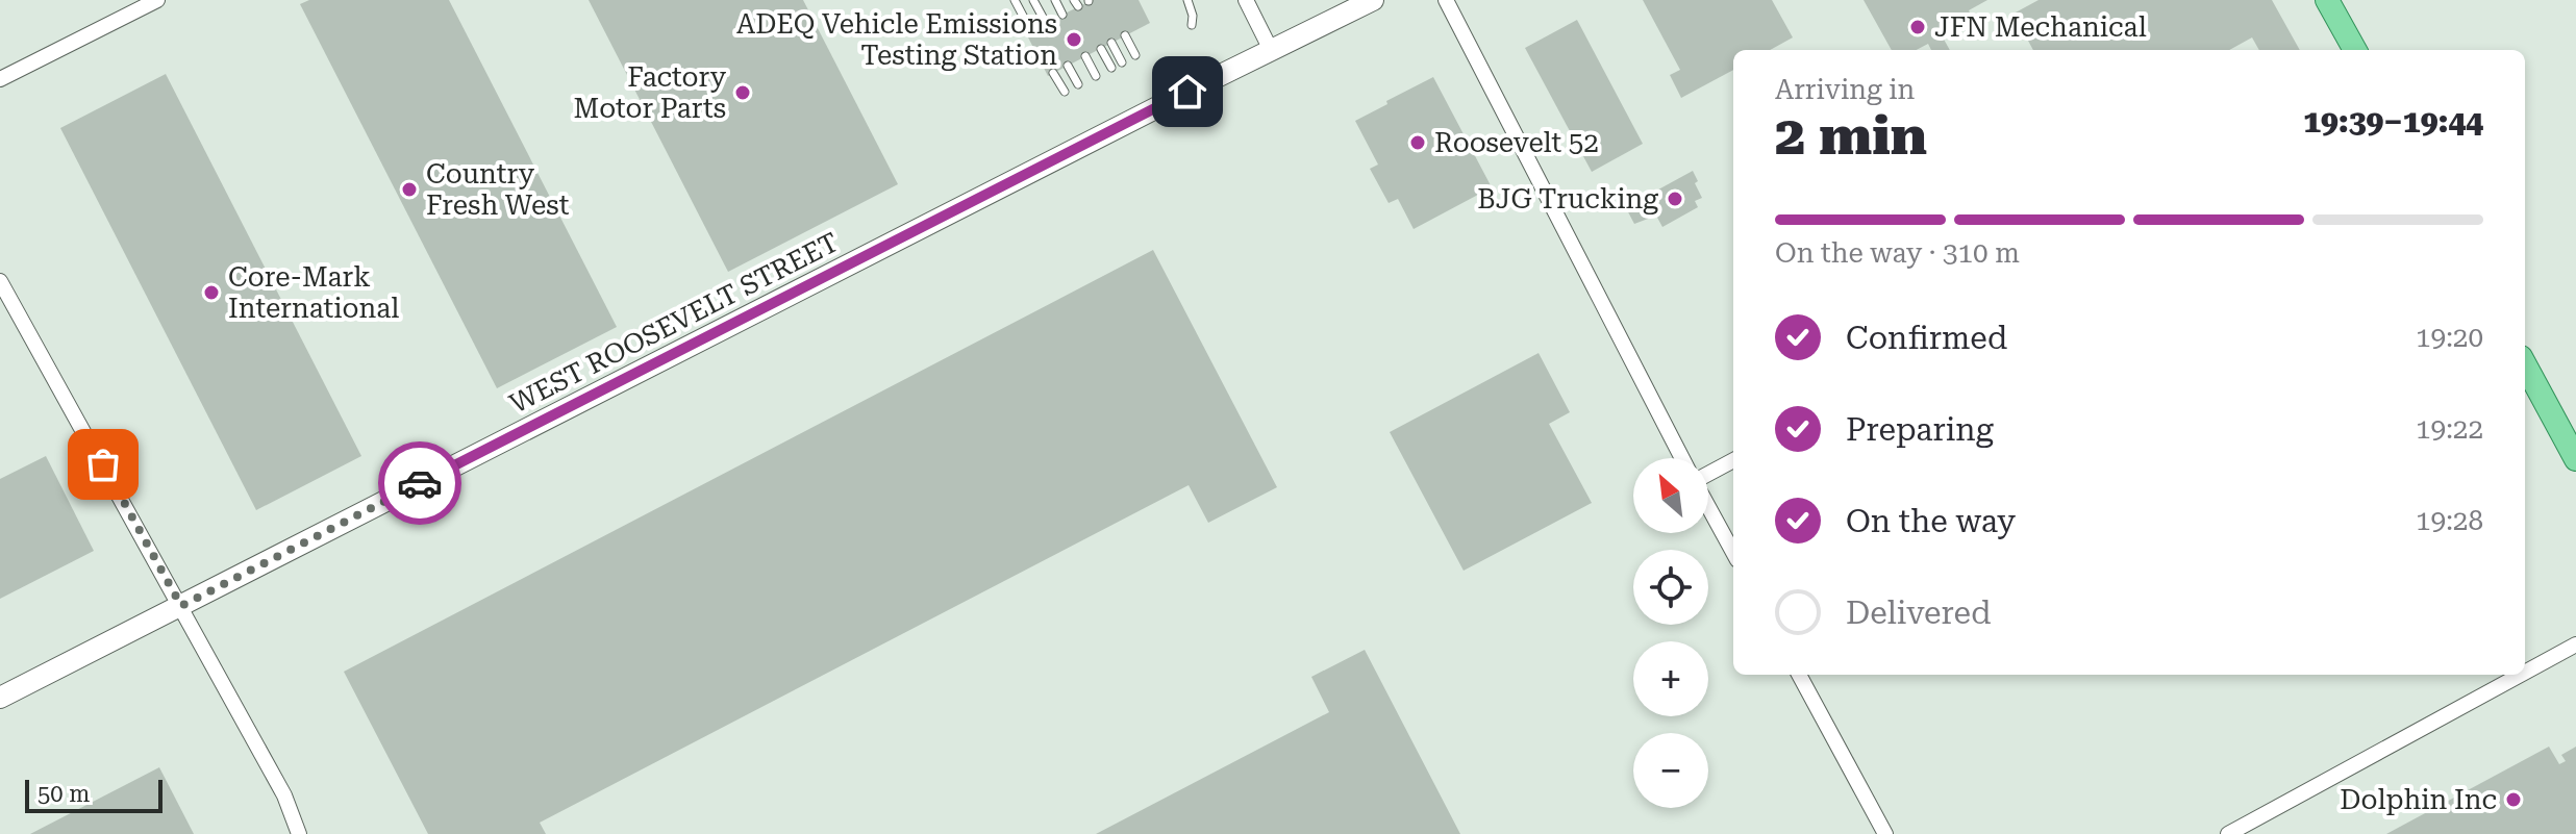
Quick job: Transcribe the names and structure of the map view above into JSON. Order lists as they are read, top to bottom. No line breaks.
{"streets":{"street":["WEST ROOSEVELT STREET"]},"places":["JFN Mechanical","ADEQ Vehicle Emissions Testing Station","Factory Motor Parts","Roosevelt 52","Country Fresh West","BJG Trucking","Core-Mark International","Dolphin Inc"],"scale_bar":"50 m","north":"top left","page":{"heading":["2 min","Arriving in","19:39–19:44"],"bar":"On the way · 310 m","list":[["Confirmed","19:20"],["Preparing","19:22"],["On the way","19:28"],"Delivered"],"map_buttons":["+","−"],"scale":"50 m"}}
